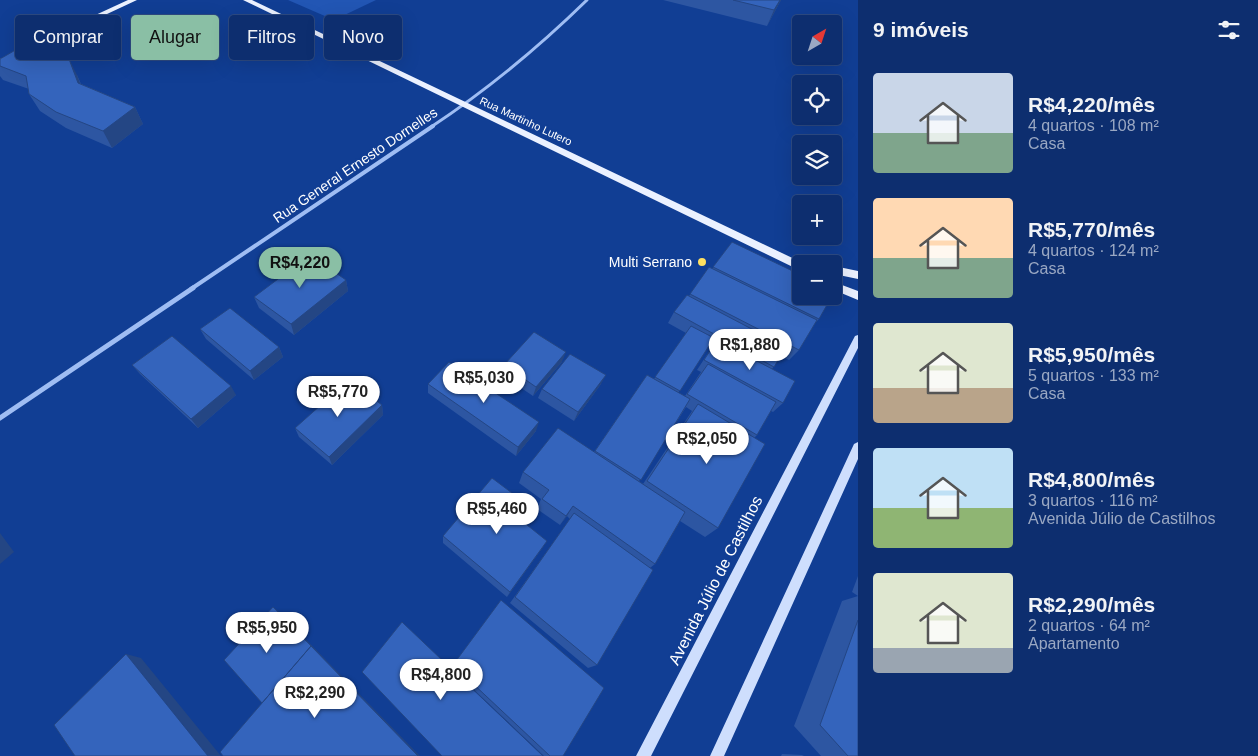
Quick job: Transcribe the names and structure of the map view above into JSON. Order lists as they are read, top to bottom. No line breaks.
{"streets":{"main road":["Rua Martinho Lutero","Avenida Júlio de Castilhos"],"street":["Rua General Ernesto Dornelles"]},"crossings":[["Rua Martinho Lutero","Rua General Ernesto Dornelles"]],"places":["Multi Serrano"],"north":"top right","page":{"heading":"9 imóveis","map_buttons":["+","−"],"chip":["Comprar","Alugar","Filtros","Novo"],"list":[{"name":"R$4,220/mês","note":"4 quartos · 108 m² · Casa"},{"name":"R$5,770/mês","note":"4 quartos · 124 m² · Casa"},{"name":"R$5,950/mês","note":"5 quartos · 133 m² · Casa"},{"name":"R$4,800/mês","note":"3 quartos · 116 m² · Avenida Júlio de Castilhos"},{"name":"R$2,290/mês","note":"2 quartos · 64 m² · Apartamento"}],"price":["R$4,220","R$1,880","R$5,030","R$5,770","R$2,050","R$5,460","R$5,950","R$4,800","R$2,290"]}}
